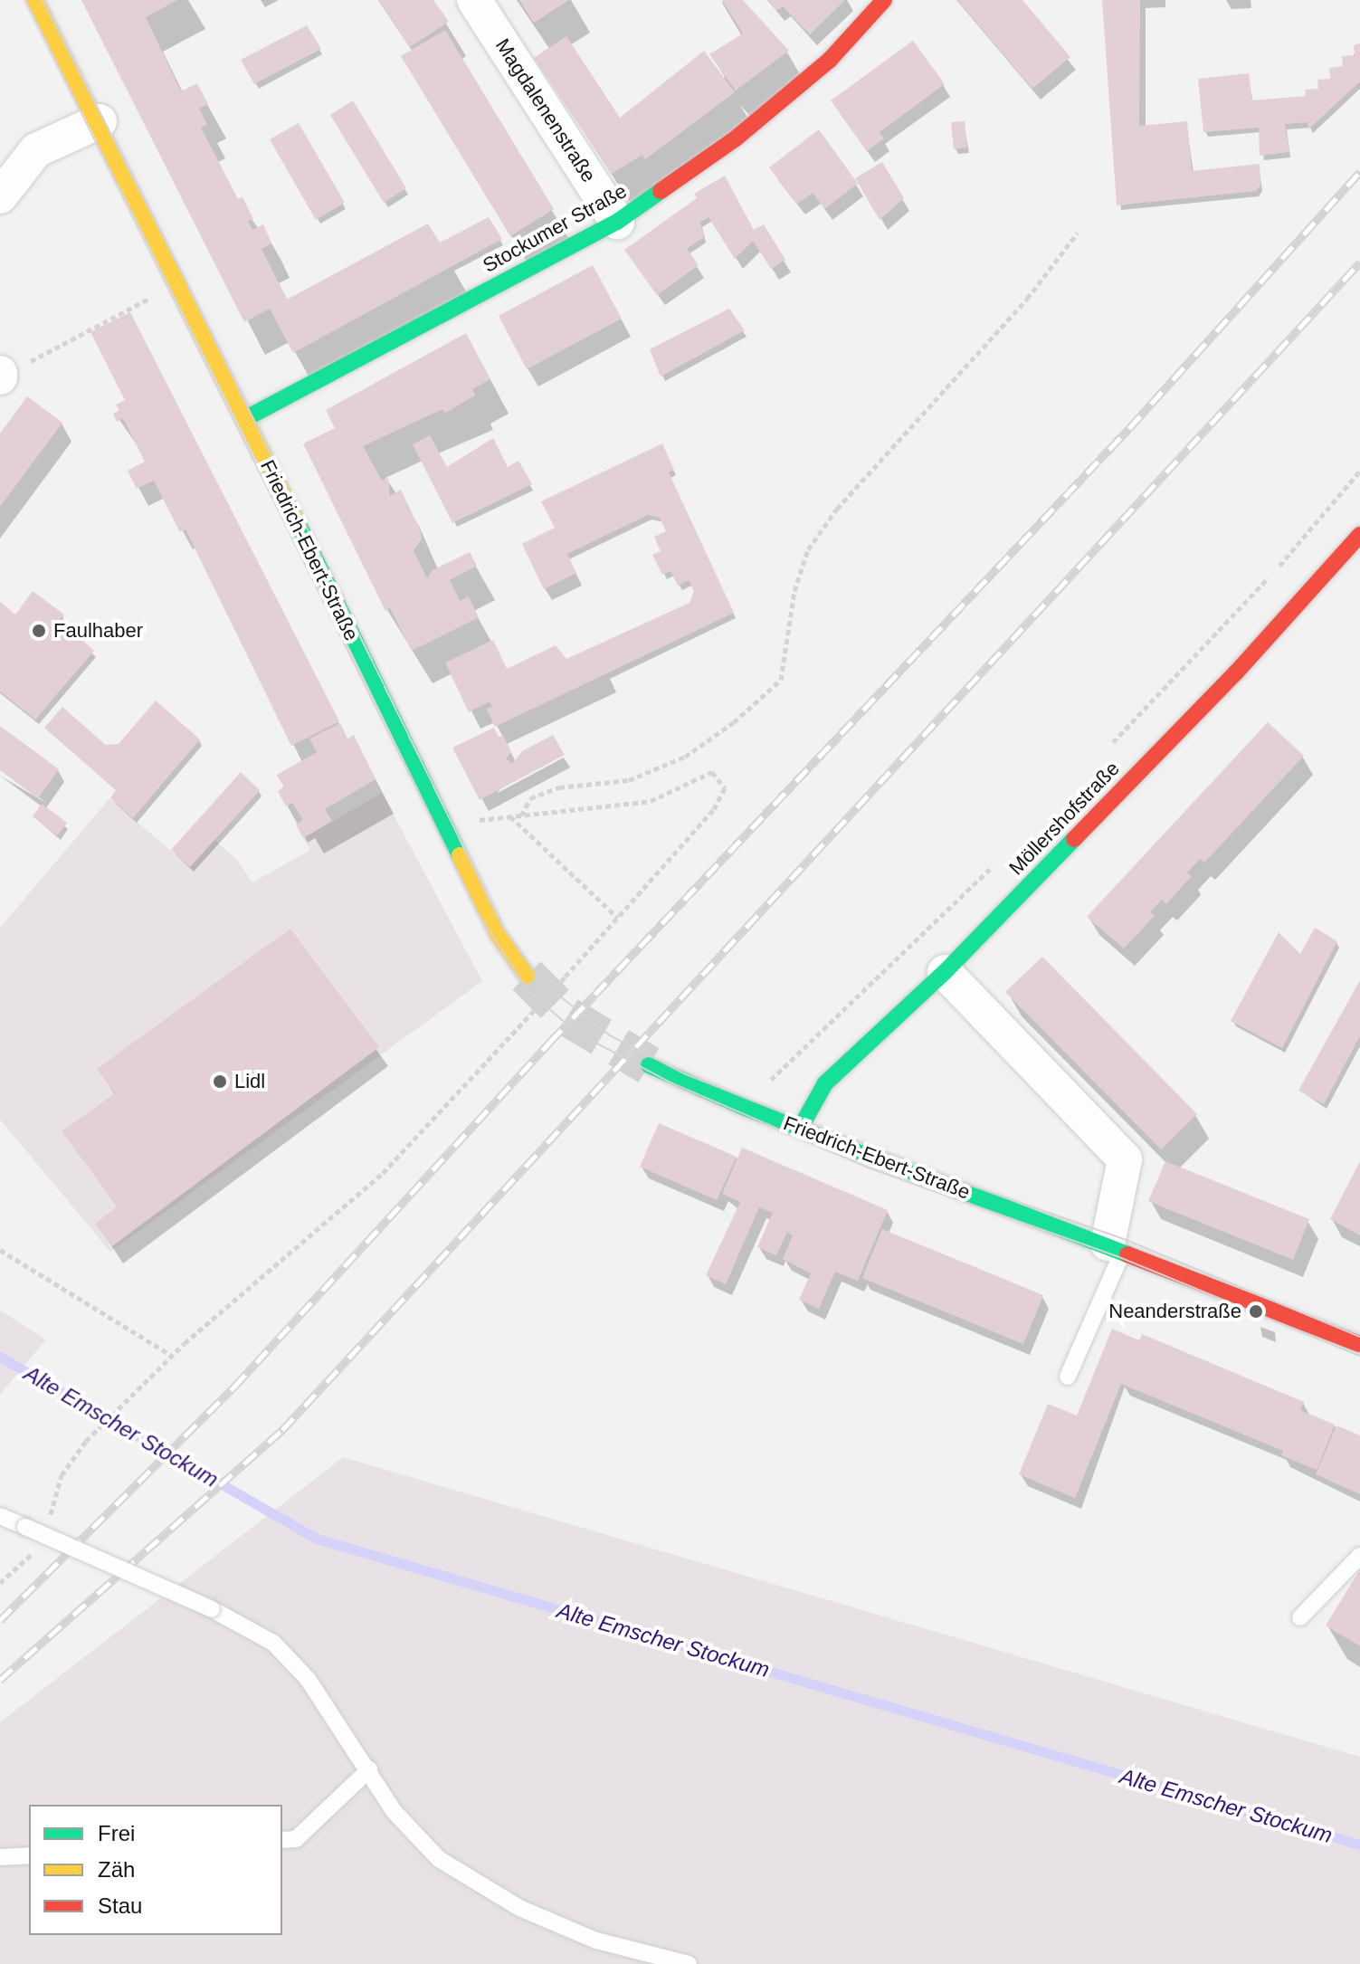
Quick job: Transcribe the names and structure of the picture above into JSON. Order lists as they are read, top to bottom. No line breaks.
{"streets":{"main road":["Stockumer Straße","Friedrich-Ebert-Straße","Möllershofstraße"],"street":["Magdalenenstraße"]},"crossings":[["Magdalenenstraße","Stockumer Straße"],["Stockumer Straße","Friedrich-Ebert-Straße"],["Friedrich-Ebert-Straße","Möllershofstraße"]],"water":["Alte Emscher Stockum"],"places":["Faulhaber","Lidl","Neanderstraße"],"legend":["Frei","Zäh","Stau"]}
